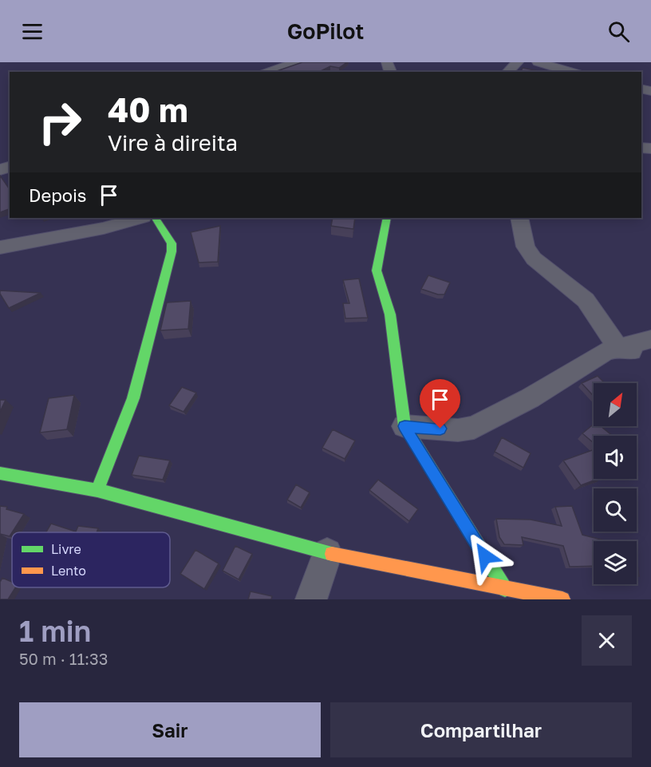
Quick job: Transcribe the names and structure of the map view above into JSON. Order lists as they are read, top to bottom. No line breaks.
{"legend":["Livre","Lento"],"north":"top right","page":{"header":"GoPilot","turn":["40 m","Vire à direita"],"then":"Depois","heading":["1 min","50 m · 11:33"],"buttons":["Sair","Compartilhar"]}}
